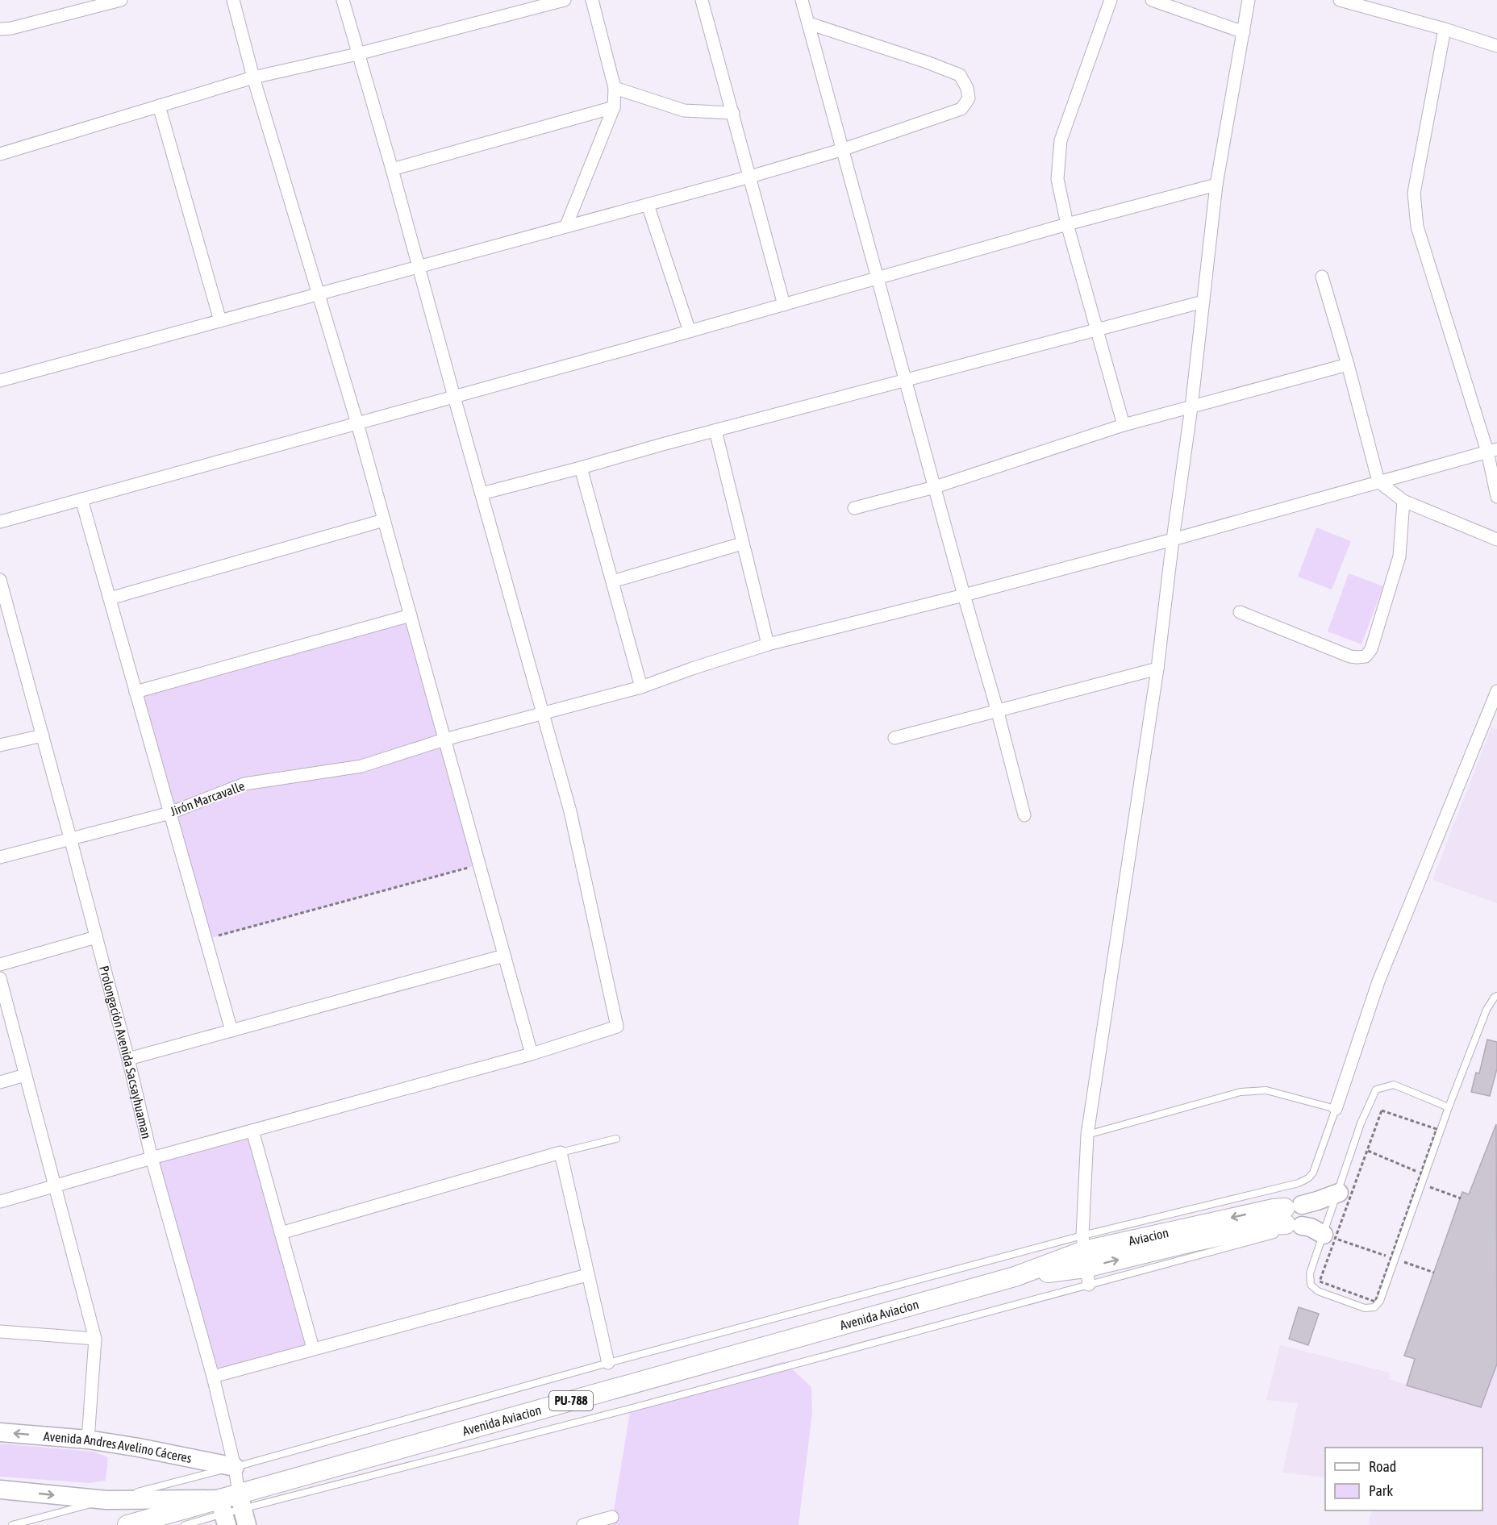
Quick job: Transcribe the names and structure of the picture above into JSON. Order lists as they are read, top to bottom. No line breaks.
{"streets":{"main road":["Aviacion","Avenida Aviacion","PU-788","Avenida Andres Avelino Cáceres"],"street":["Jirón Marcavalle","Prolongación Avenida Sacsayhuaman"]},"crossings":[["Jirón Marcavalle","Prolongación Avenida Sacsayhuaman"],["Prolongación Avenida Sacsayhuaman","Avenida Aviacion"],["Prolongación Avenida Sacsayhuaman","Avenida Andres Avelino Cáceres"],["Aviacion","Avenida Aviacion"]],"legend":["Road","Park"]}
